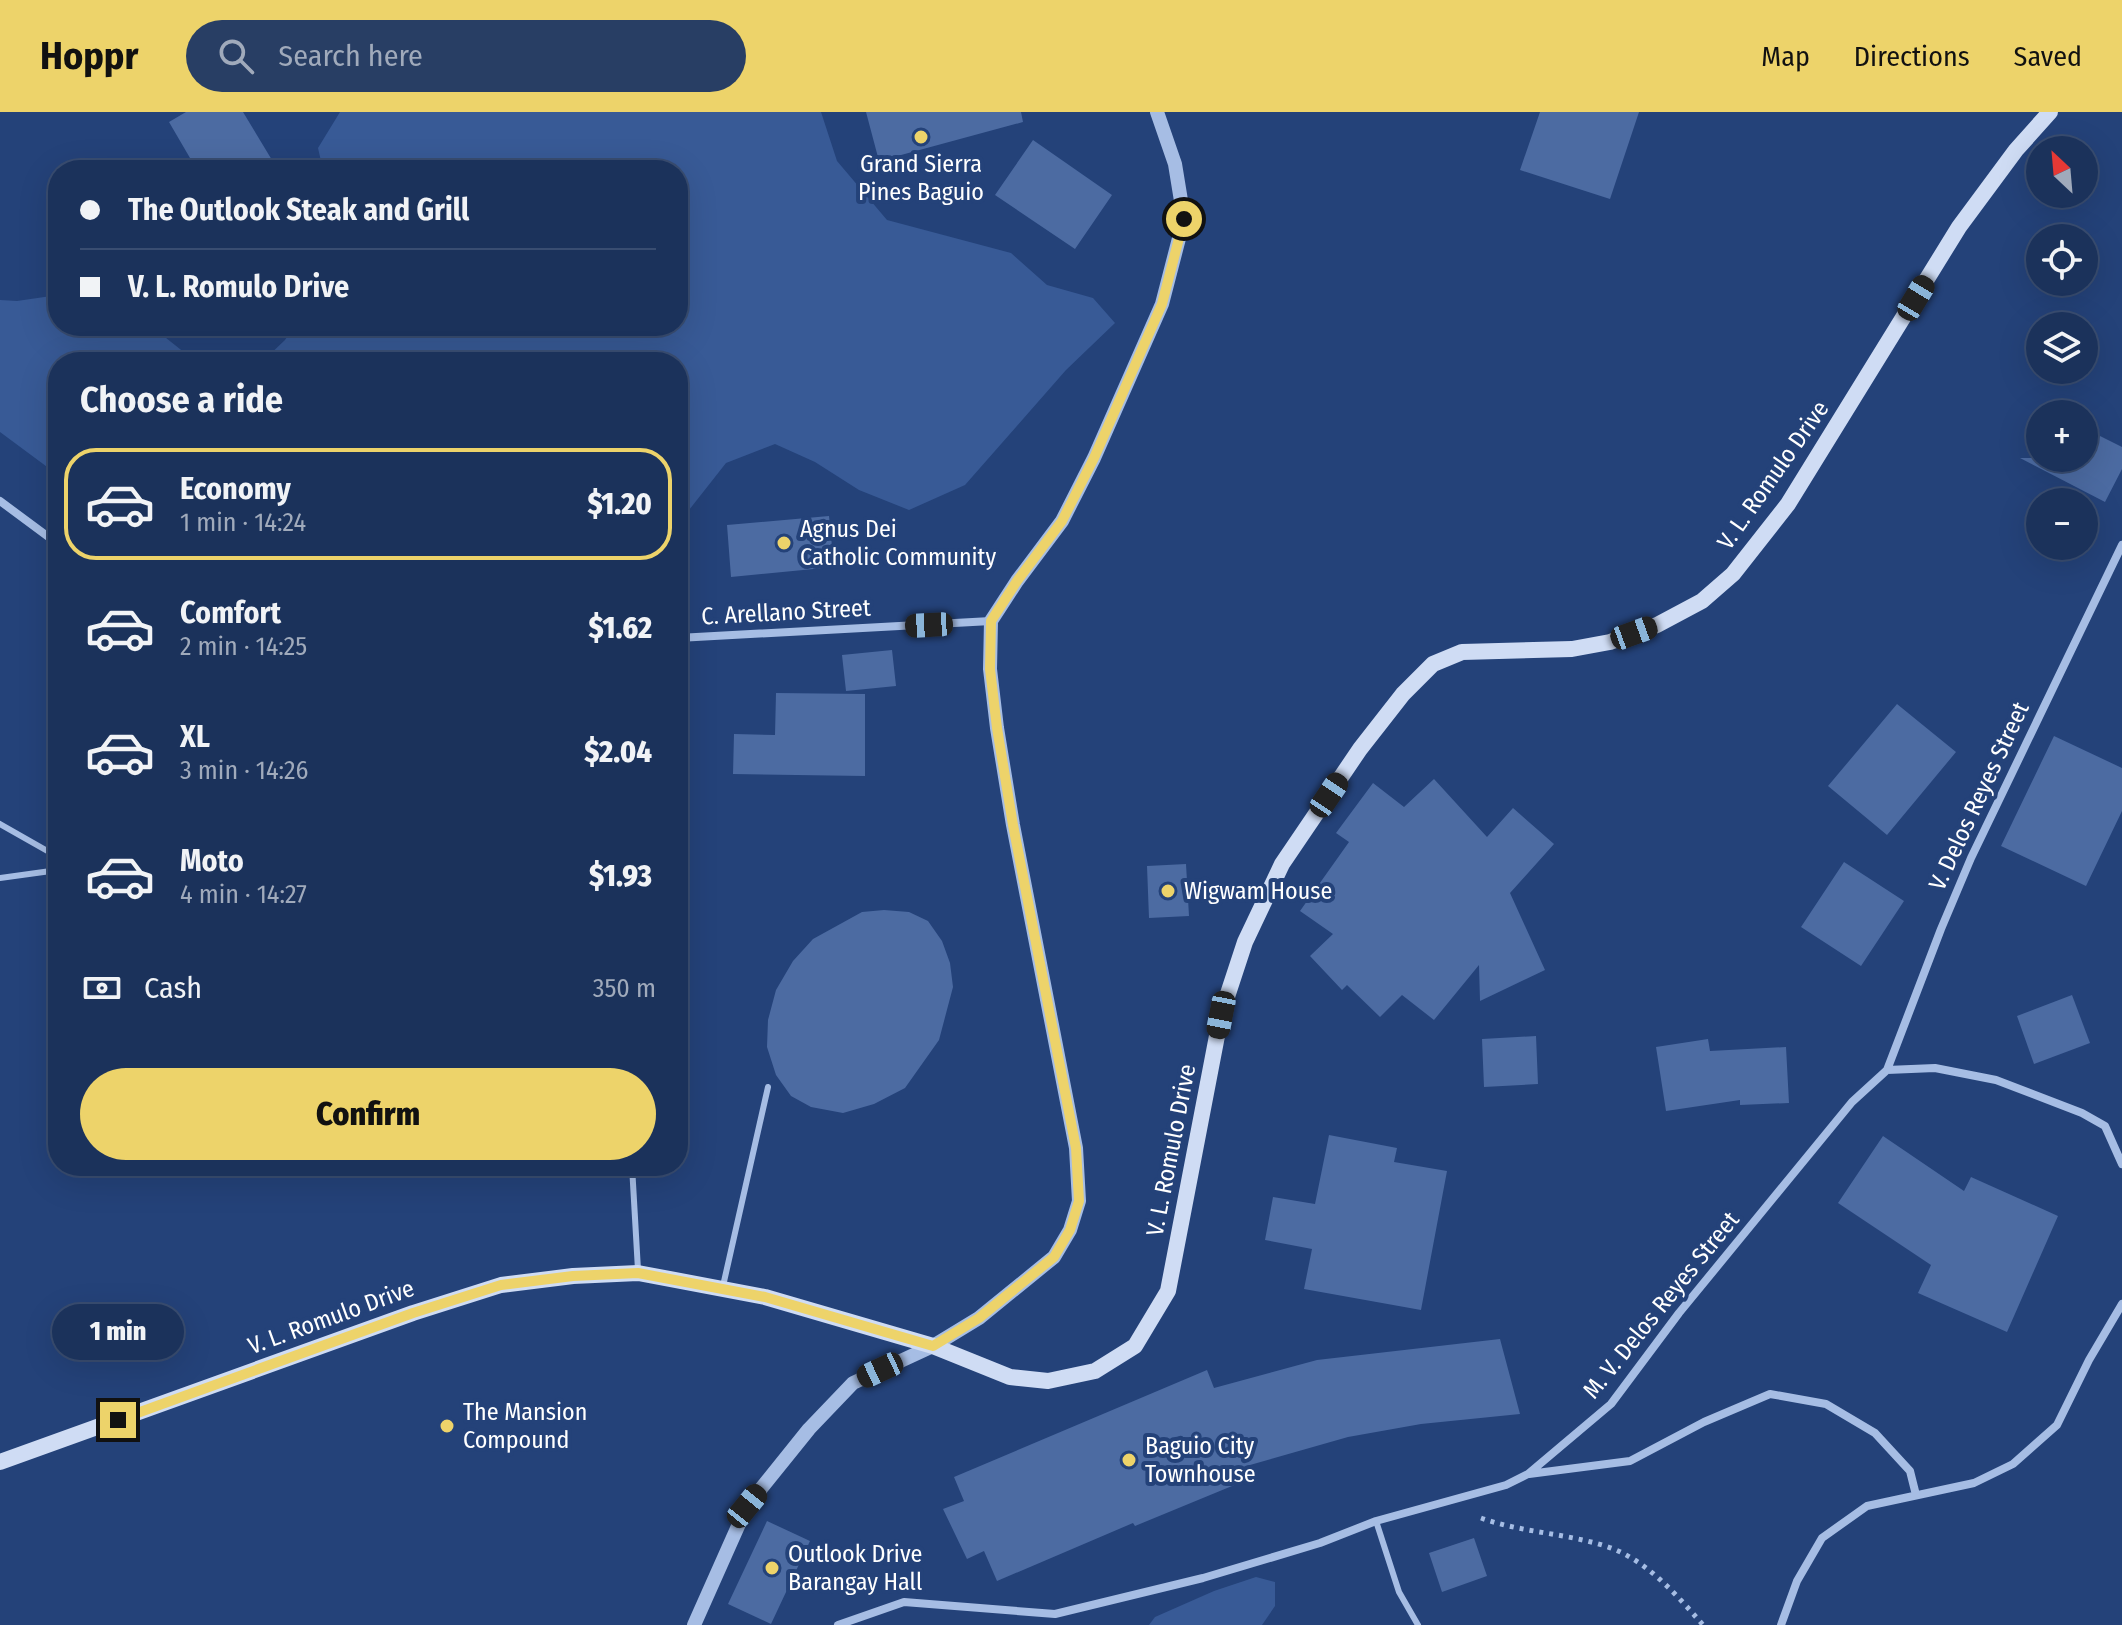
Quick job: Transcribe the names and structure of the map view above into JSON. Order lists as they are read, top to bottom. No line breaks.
{"streets":{"main road":["V. L. Romulo Drive"],"street":["C. Arellano Street","V. Delos Reyes Street","M. V. Delos Reyes Street"]},"crossings":[["V. Delos Reyes Street","M. V. Delos Reyes Street"]],"places":["Grand Sierra Pines Baguio","Agnus Dei Catholic Community","Wigwam House","The Mansion Compound","Baguio City Townhouse","Outlook Drive Barangay Hall"],"north":"top left","page":{"header":"Hoppr","search":"Search here","nav":["Map","Directions","Saved"],"map_buttons":["+","−"],"banner":["The Outlook Steak and Grill","V. L. Romulo Drive"],"heading":"Choose a ride","list":[{"name":"Economy","note":"1 min · 14:24","value":"$1.20"},{"name":"Comfort","note":"2 min · 14:25","value":"$1.62"},{"name":"XL","note":"3 min · 14:26","value":"$2.04"},{"name":"Moto","note":"4 min · 14:27","value":"$1.93"}],"pay":["Cash","350 m"],"buttons":"Confirm","bubble":"1 min"}}
